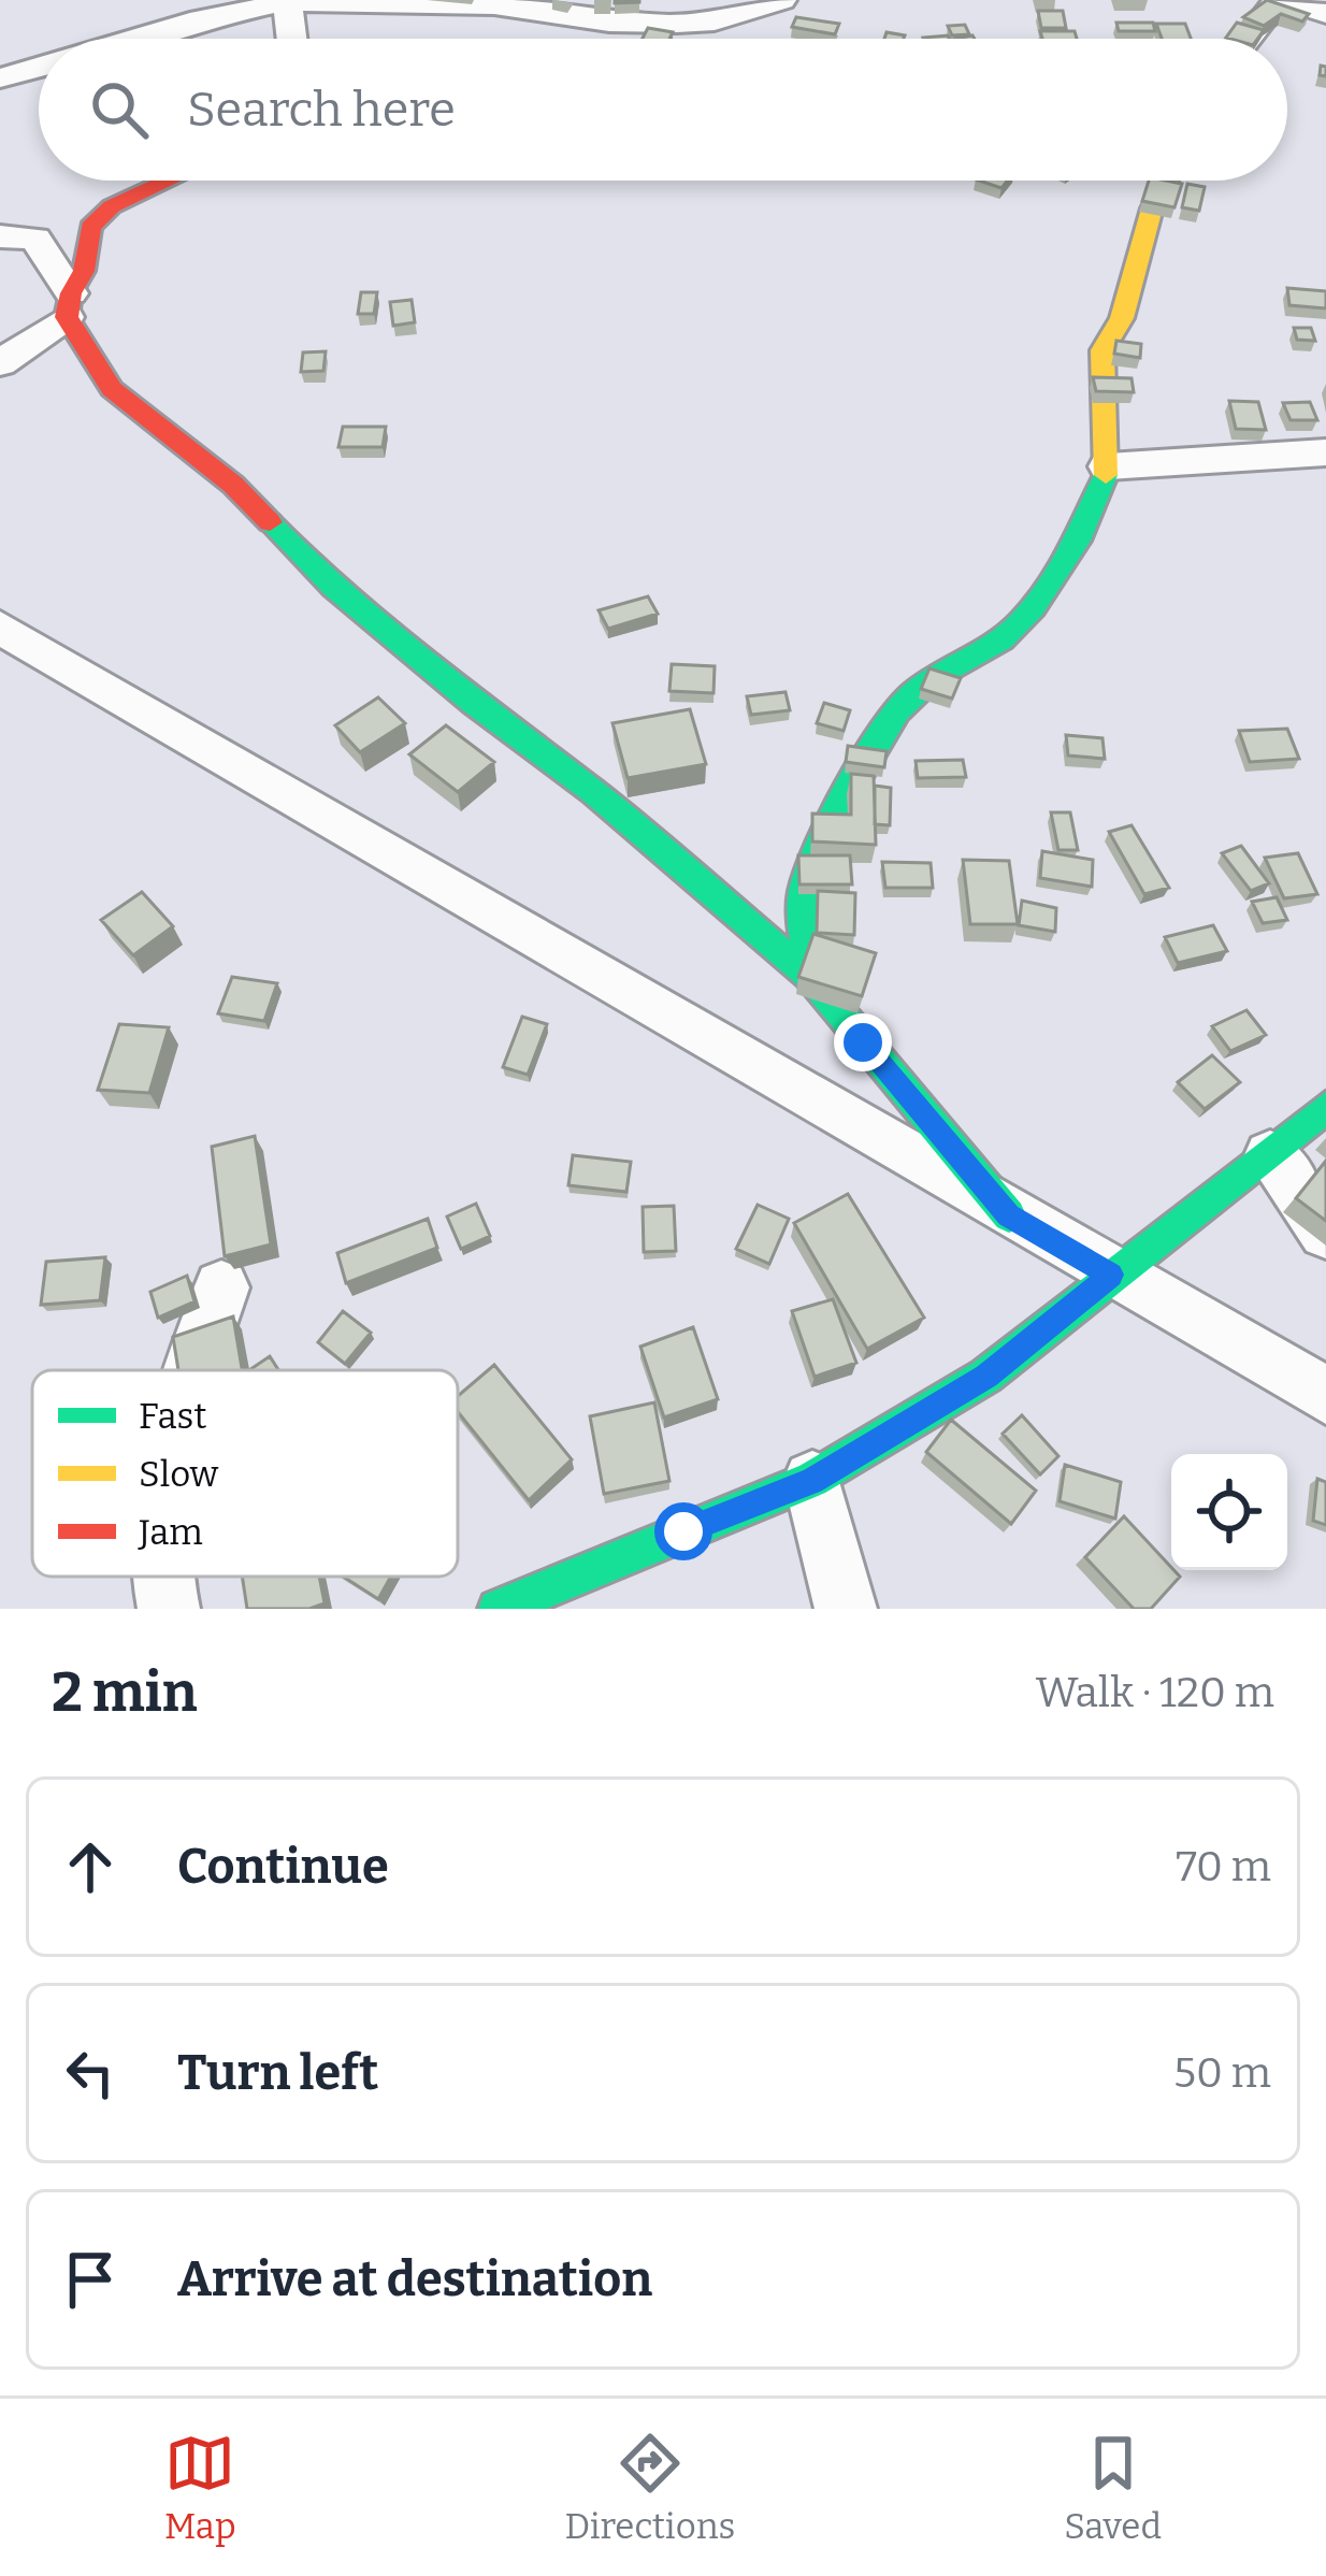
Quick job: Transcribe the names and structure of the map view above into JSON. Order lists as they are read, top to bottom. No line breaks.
{"legend":["Fast","Slow","Jam"],"page":{"search":"Search here","heading":["2 min","Walk · 120 m"],"list":[["Continue","70 m"],["Turn left","50 m"],"Arrive at destination"],"nav":["Map","Directions","Saved"]}}
